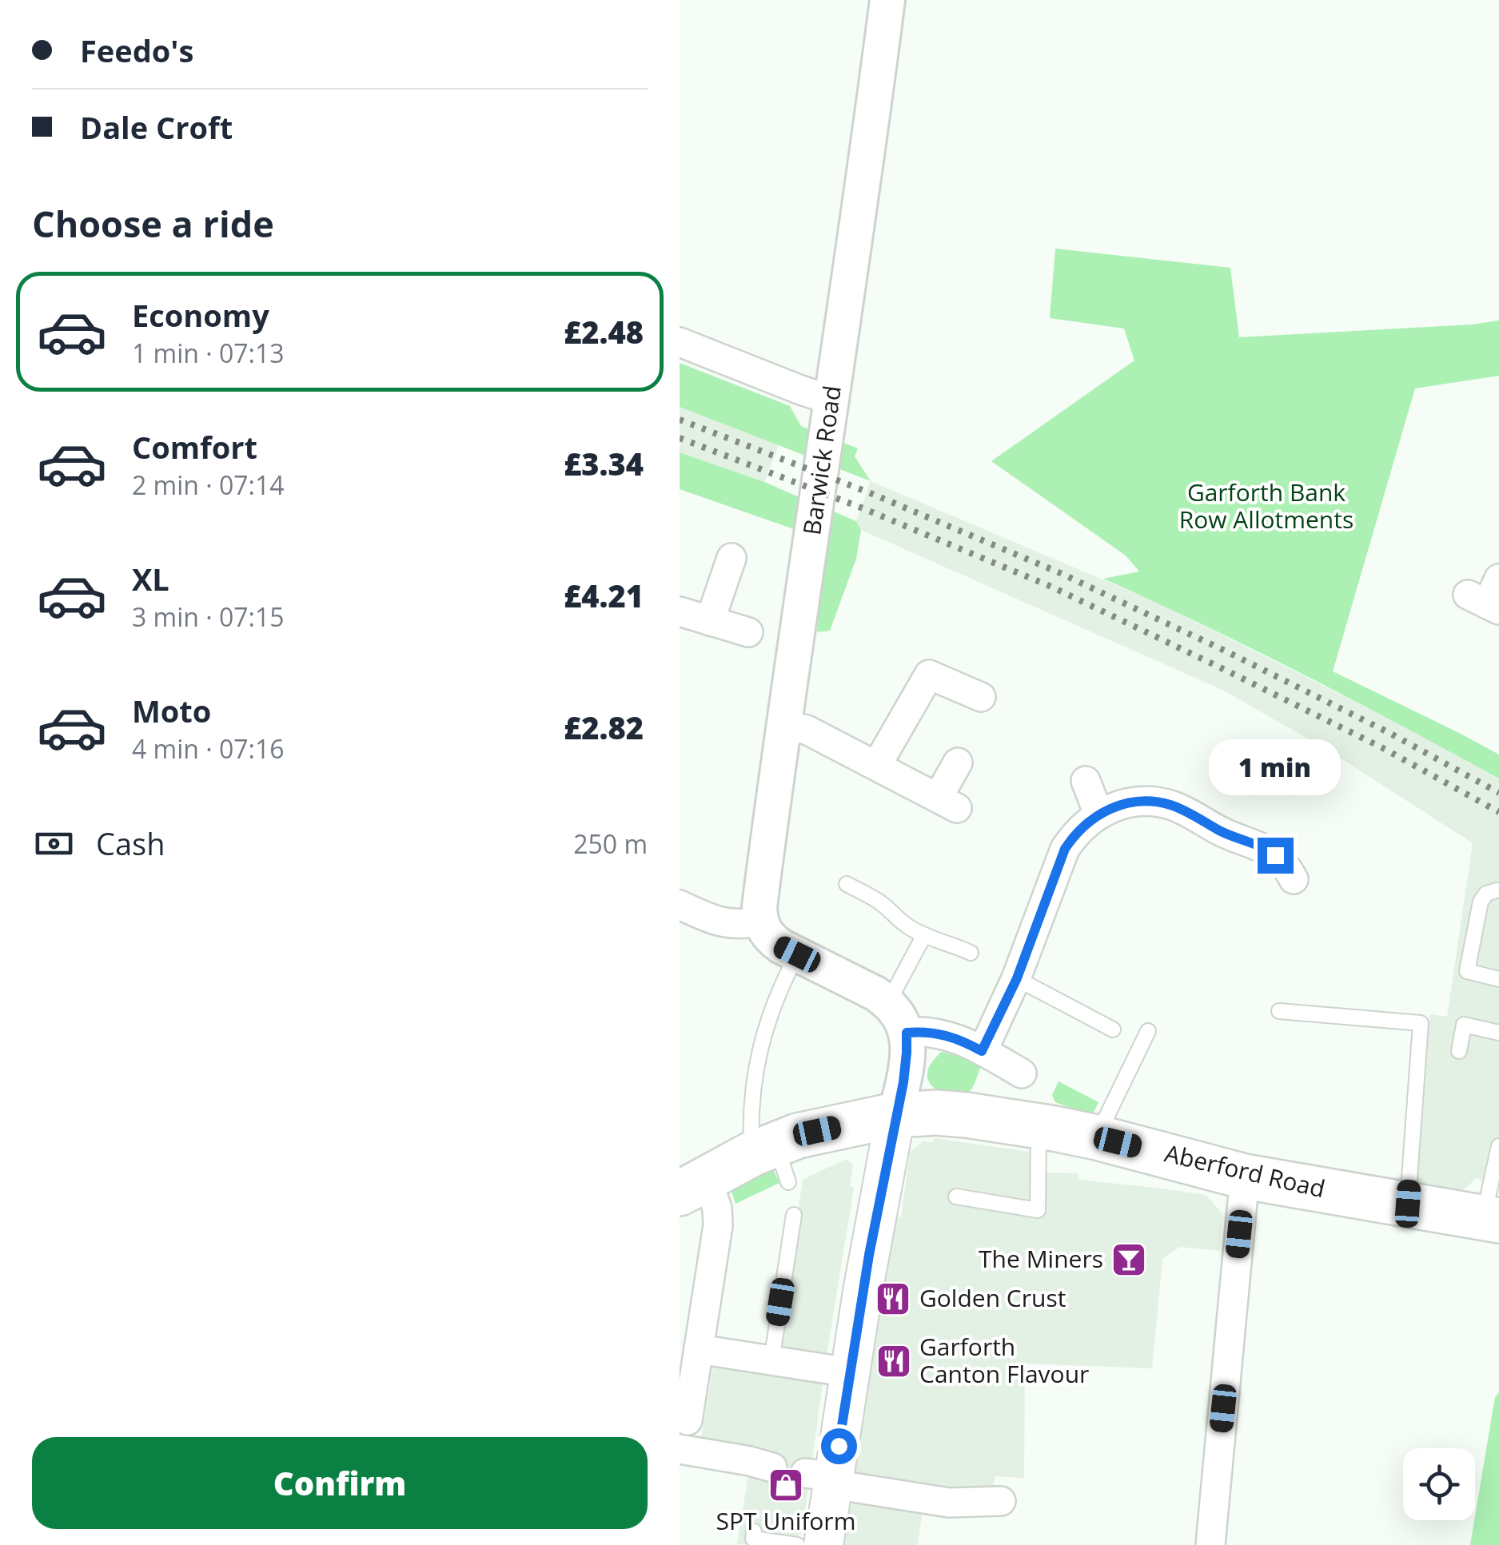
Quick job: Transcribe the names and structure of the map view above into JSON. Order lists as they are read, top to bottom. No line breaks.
{"streets":{"main road":["Aberford Road"],"street":["Barwick Road"]},"parks":["Garforth Bank Row Allotments"],"places":{"bar":["The Miners"],"restaurant":["Golden Crust","Garforth Canton Flavour"],"shop":["SPT Uniform"]},"page":{"banner":["Feedo's","Dale Croft"],"heading":"Choose a ride","list":[{"name":"Economy","note":"1 min · 07:13","value":"£2.48"},{"name":"Comfort","note":"2 min · 07:14","value":"£3.34"},{"name":"XL","note":"3 min · 07:15","value":"£4.21"},{"name":"Moto","note":"4 min · 07:16","value":"£2.82"}],"bubble":"1 min","pay":["Cash","250 m"],"buttons":"Confirm"}}
